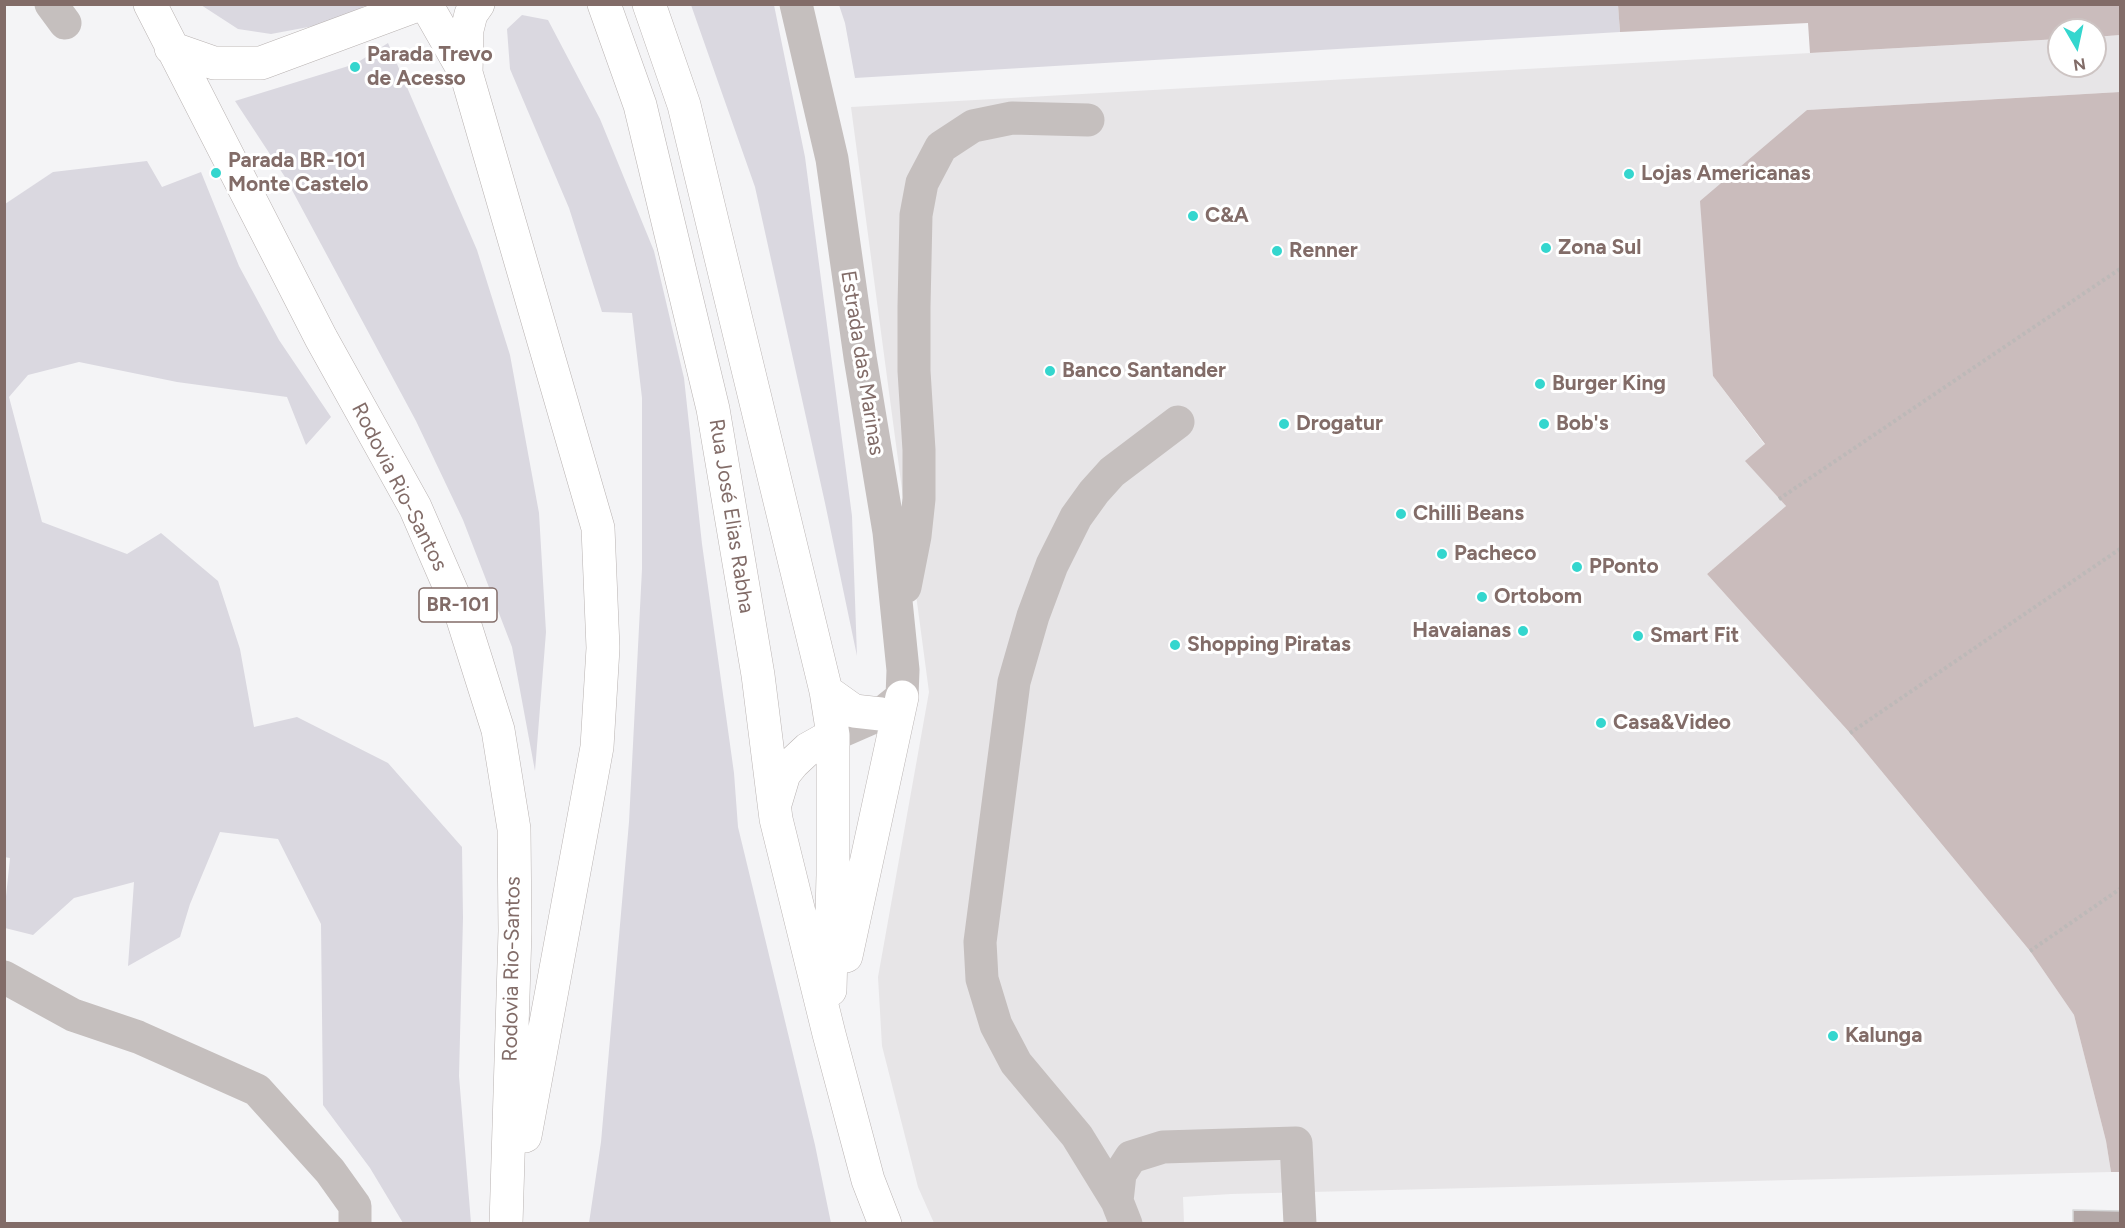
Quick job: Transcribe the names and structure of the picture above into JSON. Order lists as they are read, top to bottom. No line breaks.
{"streets":{"main road":["Rodovia Rio-Santos","Rua José Elias Rabha","BR-101"],"street":["Estrada das Marinas"]},"places":["Parada Trevo de Acesso","Parada BR-101 Monte Castelo","Lojas Americanas","C&A","Zona Sul","Renner","Banco Santander","Burger King","Drogatur","Bob's","Chilli Beans","Pacheco","PPonto","Ortobom","Havaianas","Smart Fit","Shopping Piratas","Casa&Video","Kalunga"],"north":"bottom"}
